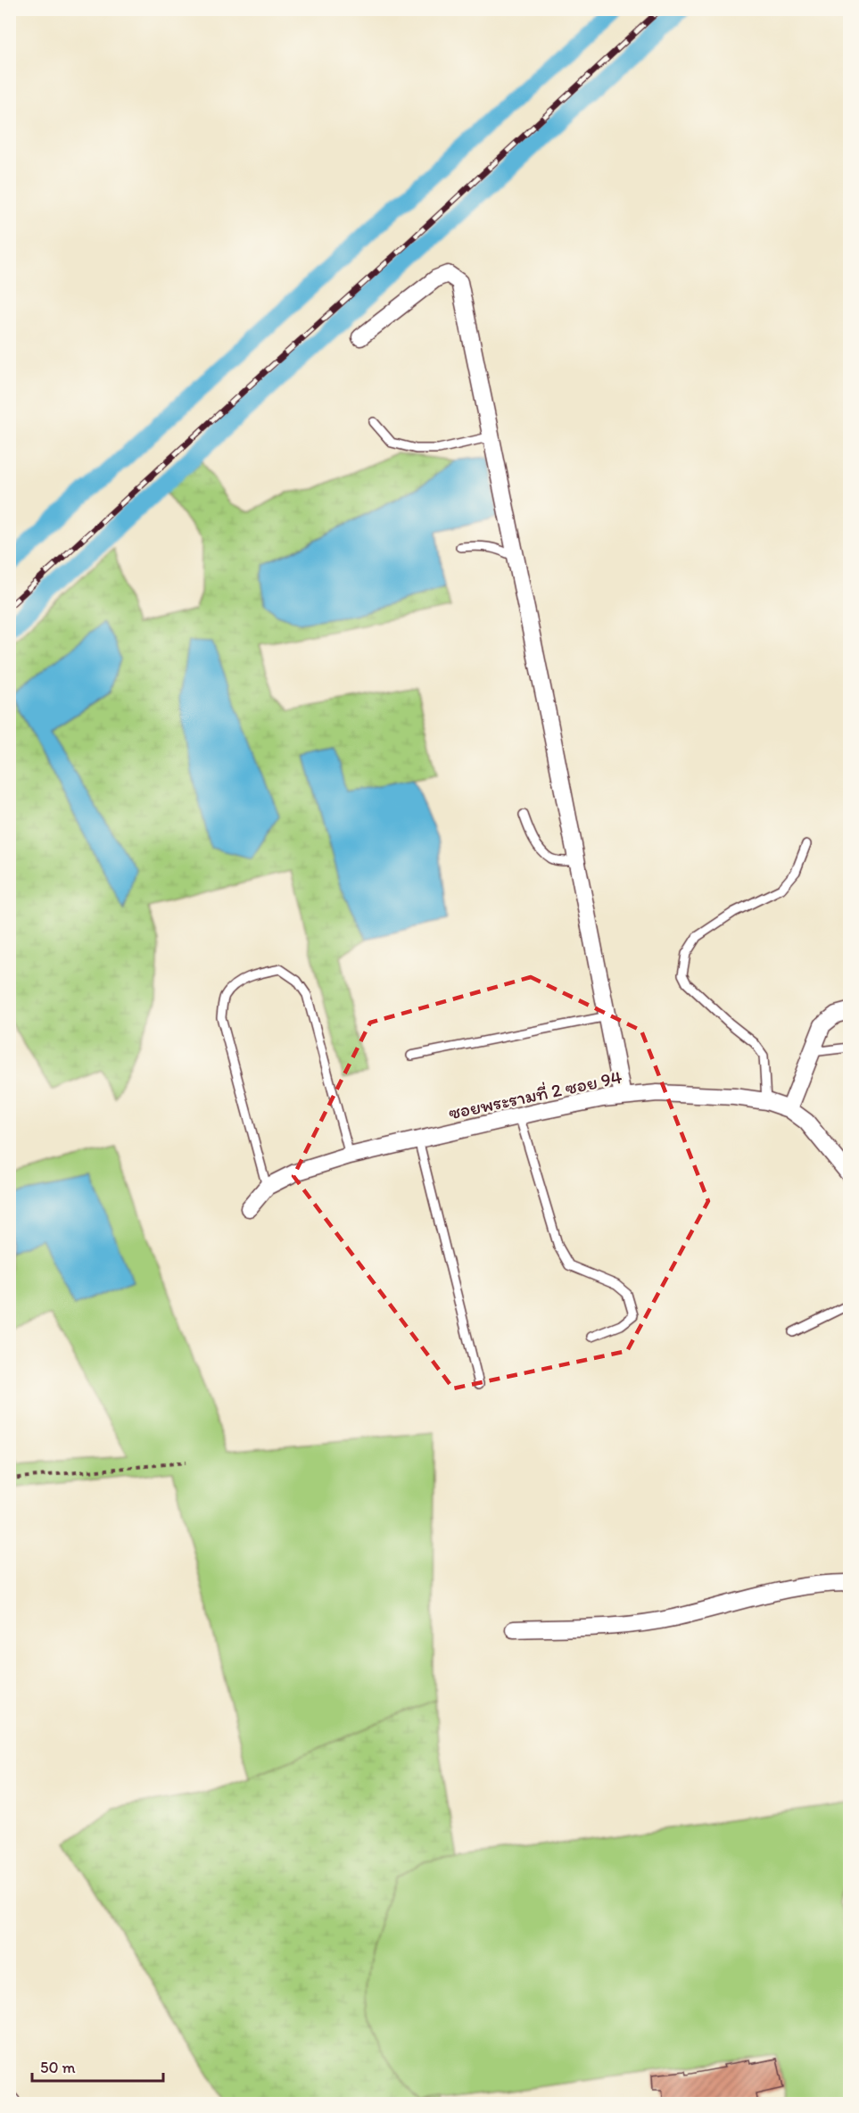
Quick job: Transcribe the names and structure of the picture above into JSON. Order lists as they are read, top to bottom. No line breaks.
{"streets":{"street":["ซอยพระรามที่ 2 ซอย 94"]},"scale_bar":"50 m"}
